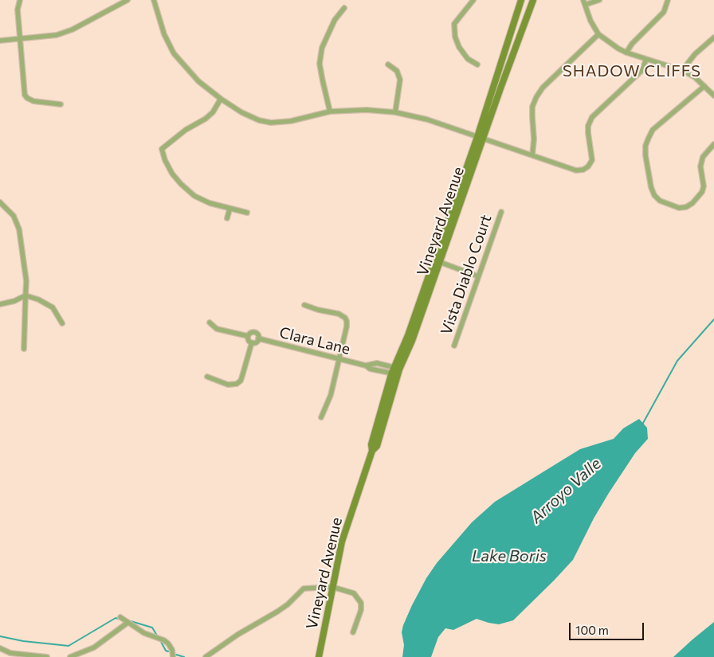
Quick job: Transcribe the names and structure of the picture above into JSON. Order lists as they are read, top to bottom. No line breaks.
{"streets":{"street":["Vineyard Avenue","Vista Diablo Court","Clara Lane"]},"crossings":[["Vineyard Avenue","Clara Lane"]],"districts":["SHADOW CLIFFS"],"water":["Arroyo Valle","Lake Boris"],"scale_bar":"100 m"}
